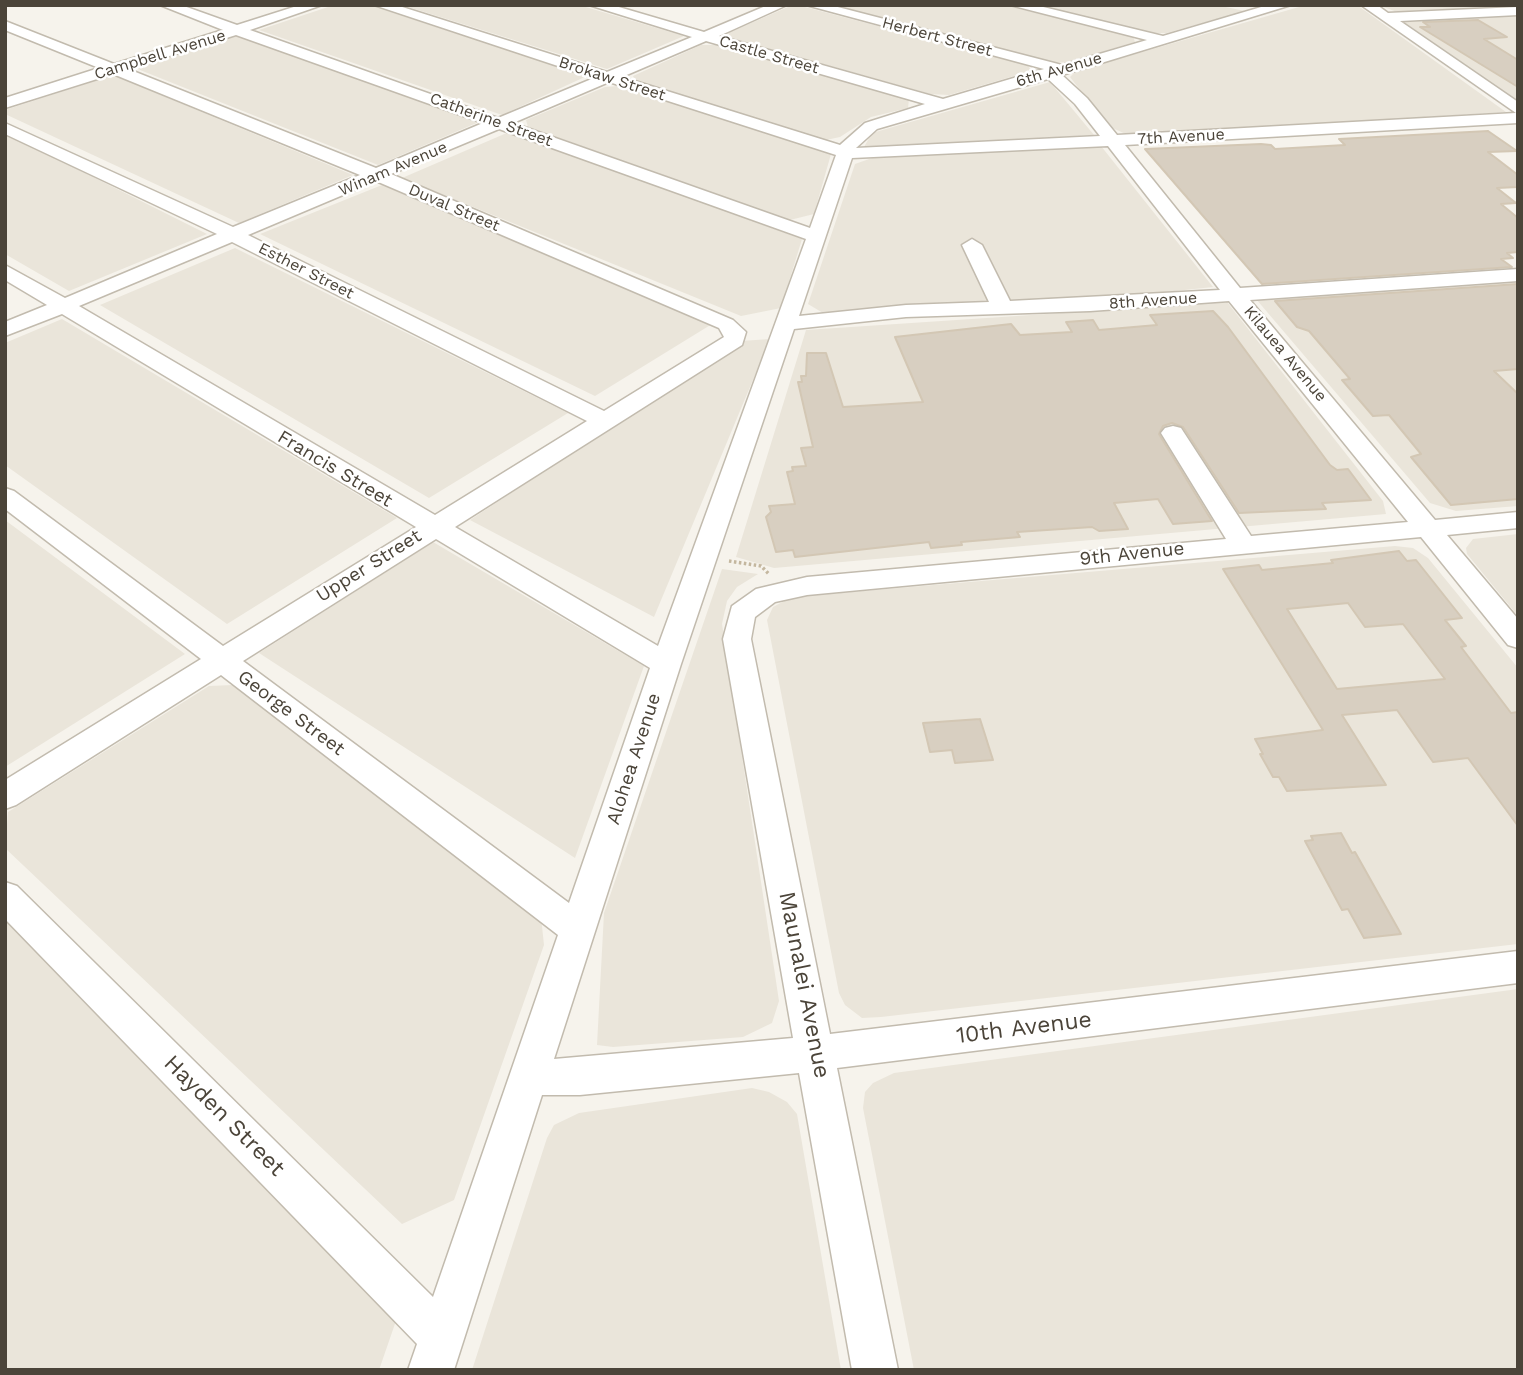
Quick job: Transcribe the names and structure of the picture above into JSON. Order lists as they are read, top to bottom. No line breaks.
{"streets":{"street":["Herbert Street","Campbell Avenue","Castle Street","6th Avenue","Brokaw Street","Catherine Street","7th Avenue","Winam Avenue","Duval Street","Esther Street","8th Avenue","Kilauea Avenue","Francis Street","9th Avenue","Upper Street","George Street","Alohea Avenue","Maunalei Avenue","10th Avenue","Hayden Street"]},"crossings":[["Herbert Street","6th Avenue"],["Herbert Street","Kilauea Avenue"],["Campbell Avenue","Catherine Street"],["Campbell Avenue","Duval Street"],["Castle Street","6th Avenue"],["Castle Street","Winam Avenue"],["6th Avenue","Brokaw Street"],["6th Avenue","7th Avenue"],["6th Avenue","Kilauea Avenue"],["6th Avenue","Alohea Avenue"],["Brokaw Street","7th Avenue"],["Brokaw Street","Winam Avenue"],["Brokaw Street","Alohea Avenue"],["Catherine Street","Winam Avenue"],["Catherine Street","Alohea Avenue"],["7th Avenue","Kilauea Avenue"],["7th Avenue","Alohea Avenue"],["Winam Avenue","Duval Street"],["Winam Avenue","Esther Street"],["Winam Avenue","Francis Street"],["Duval Street","Upper Street"],["Esther Street","Upper Street"],["8th Avenue","Kilauea Avenue"],["8th Avenue","Alohea Avenue"],["Kilauea Avenue","9th Avenue"],["Francis Street","Upper Street"],["Francis Street","Alohea Avenue"],["9th Avenue","Maunalei Avenue"],["Upper Street","George Street"],["George Street","Alohea Avenue"],["Alohea Avenue","10th Avenue"],["Alohea Avenue","Hayden Street"],["Maunalei Avenue","10th Avenue"]]}
